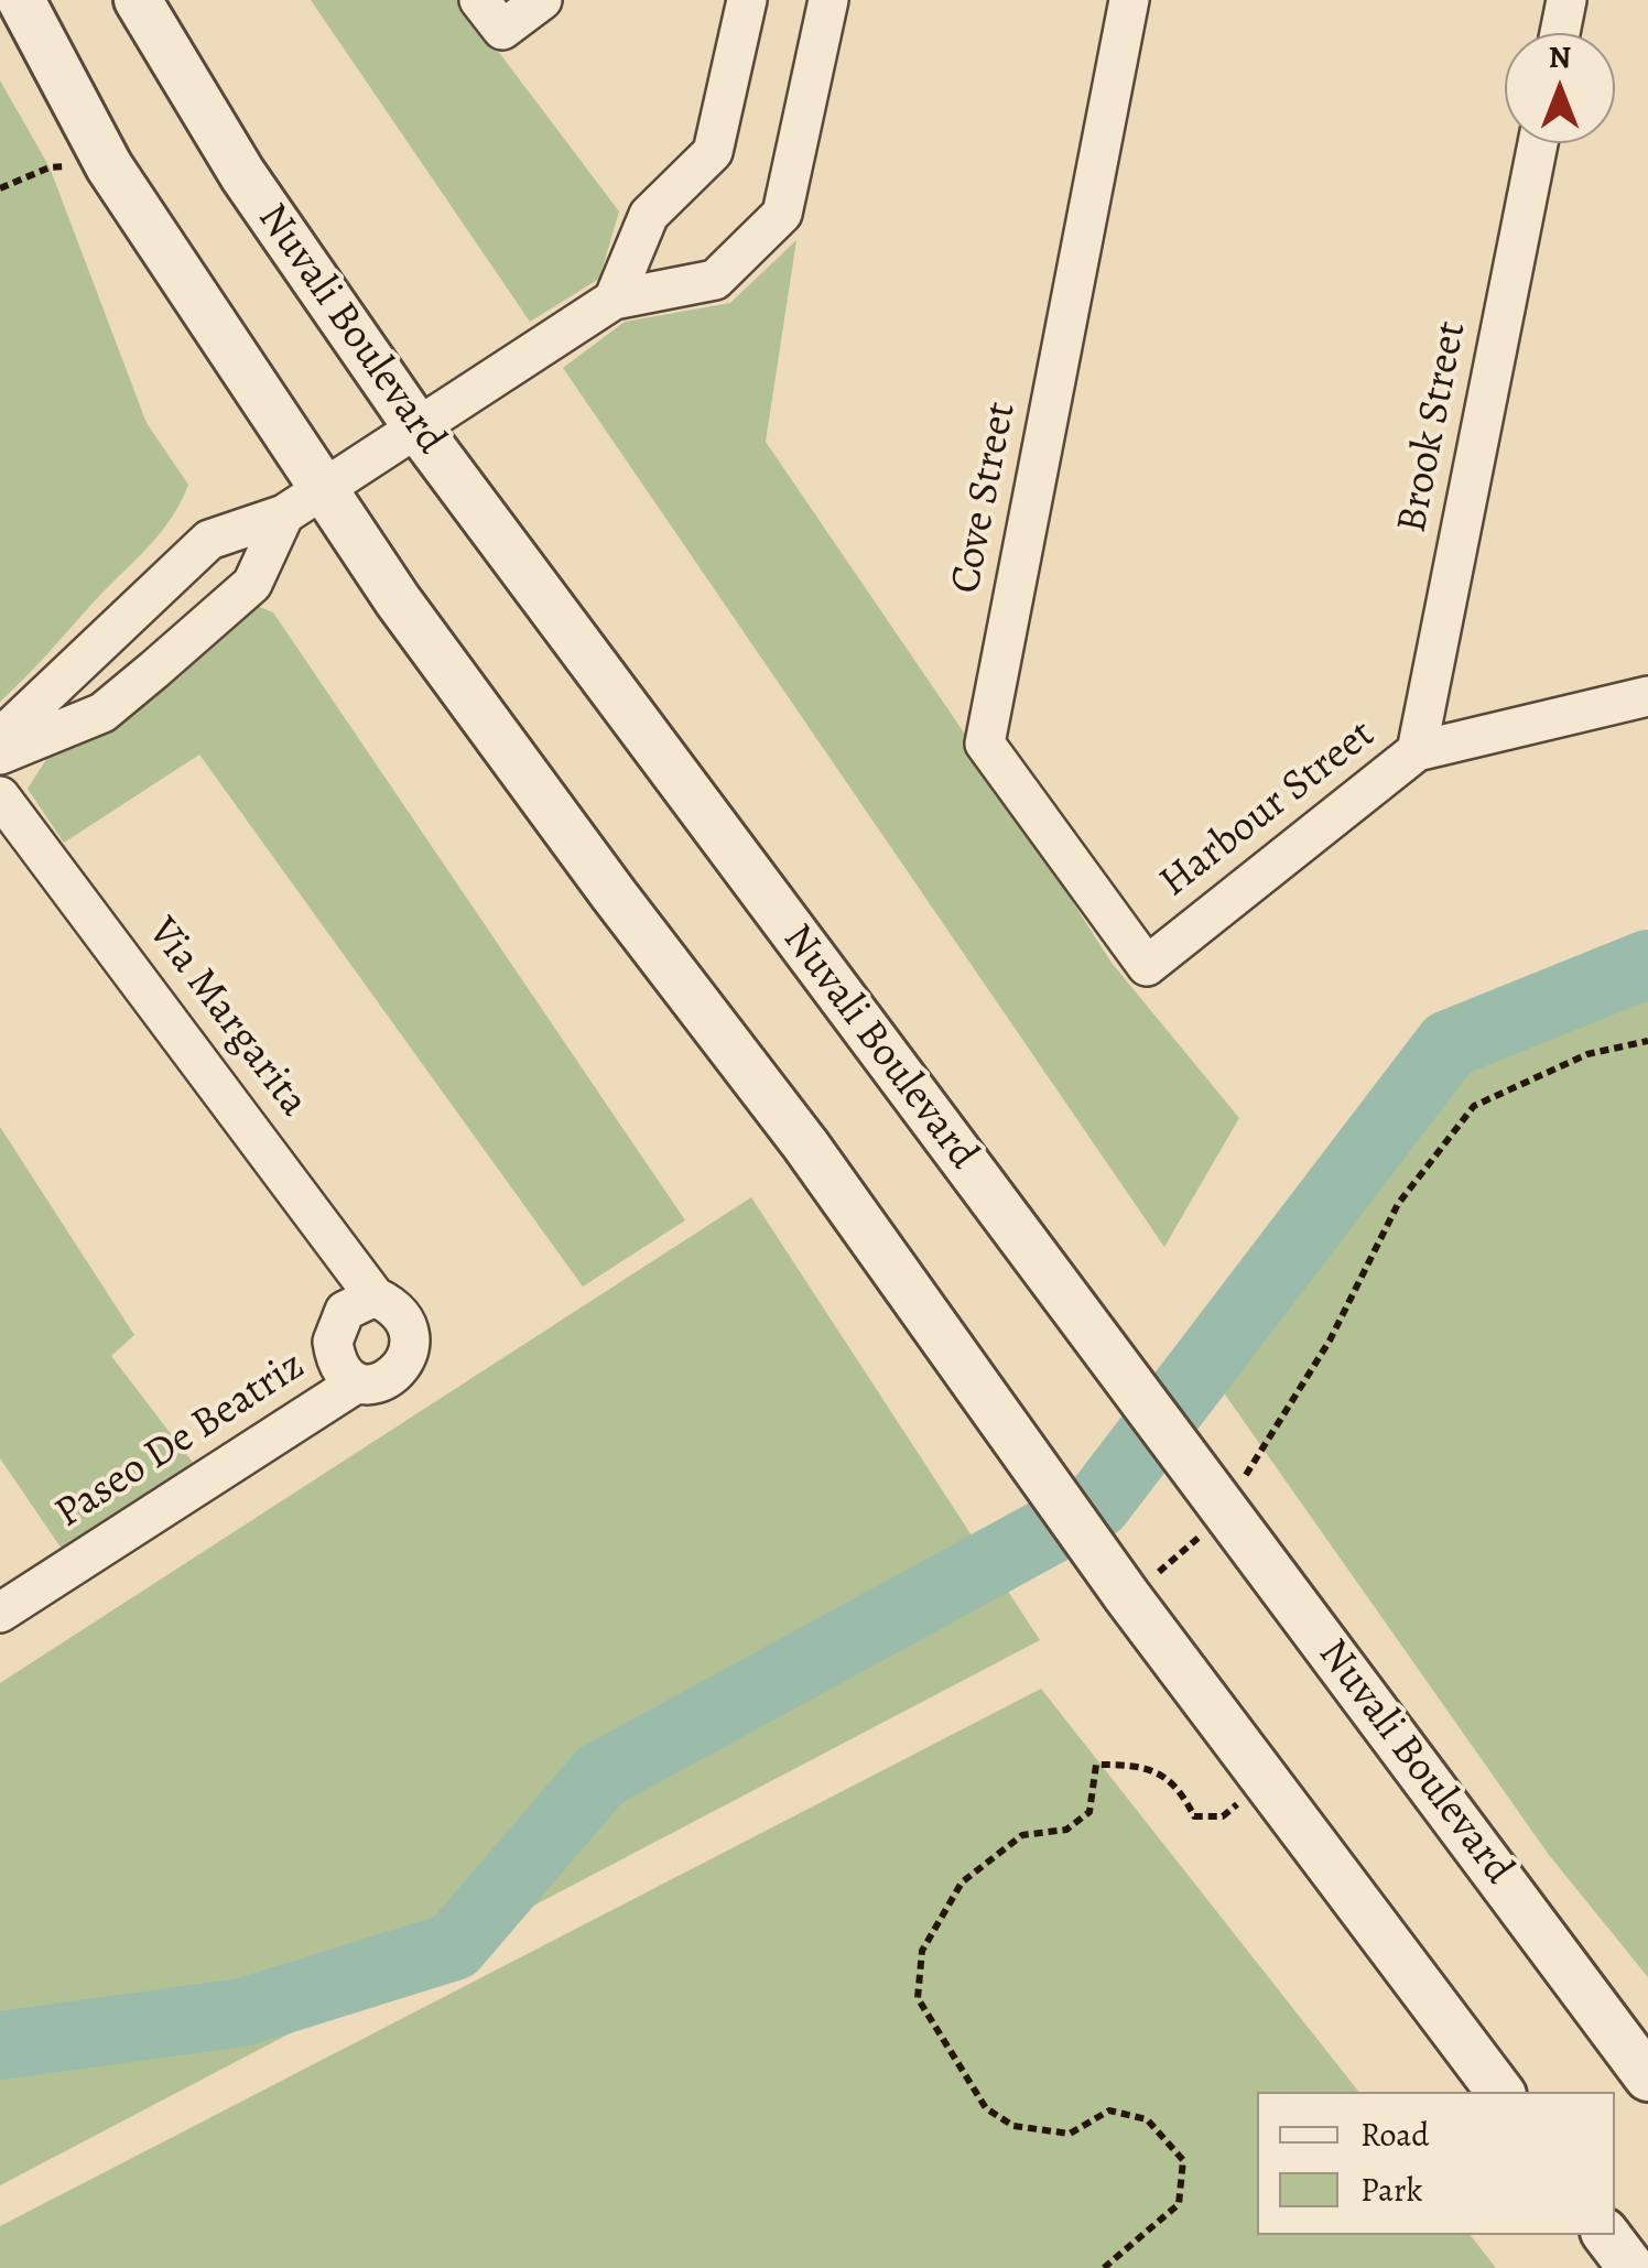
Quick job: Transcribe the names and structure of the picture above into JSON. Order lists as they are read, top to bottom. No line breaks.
{"streets":{"street":["Nuvali Boulevard","Brook Street","Cove Street","Harbour Street","Via Margarita","Paseo De Beatriz"]},"crossings":[["Brook Street","Harbour Street"],["Cove Street","Harbour Street"],["Via Margarita","Paseo De Beatriz"]],"legend":["Road","Park"],"north":"top"}
